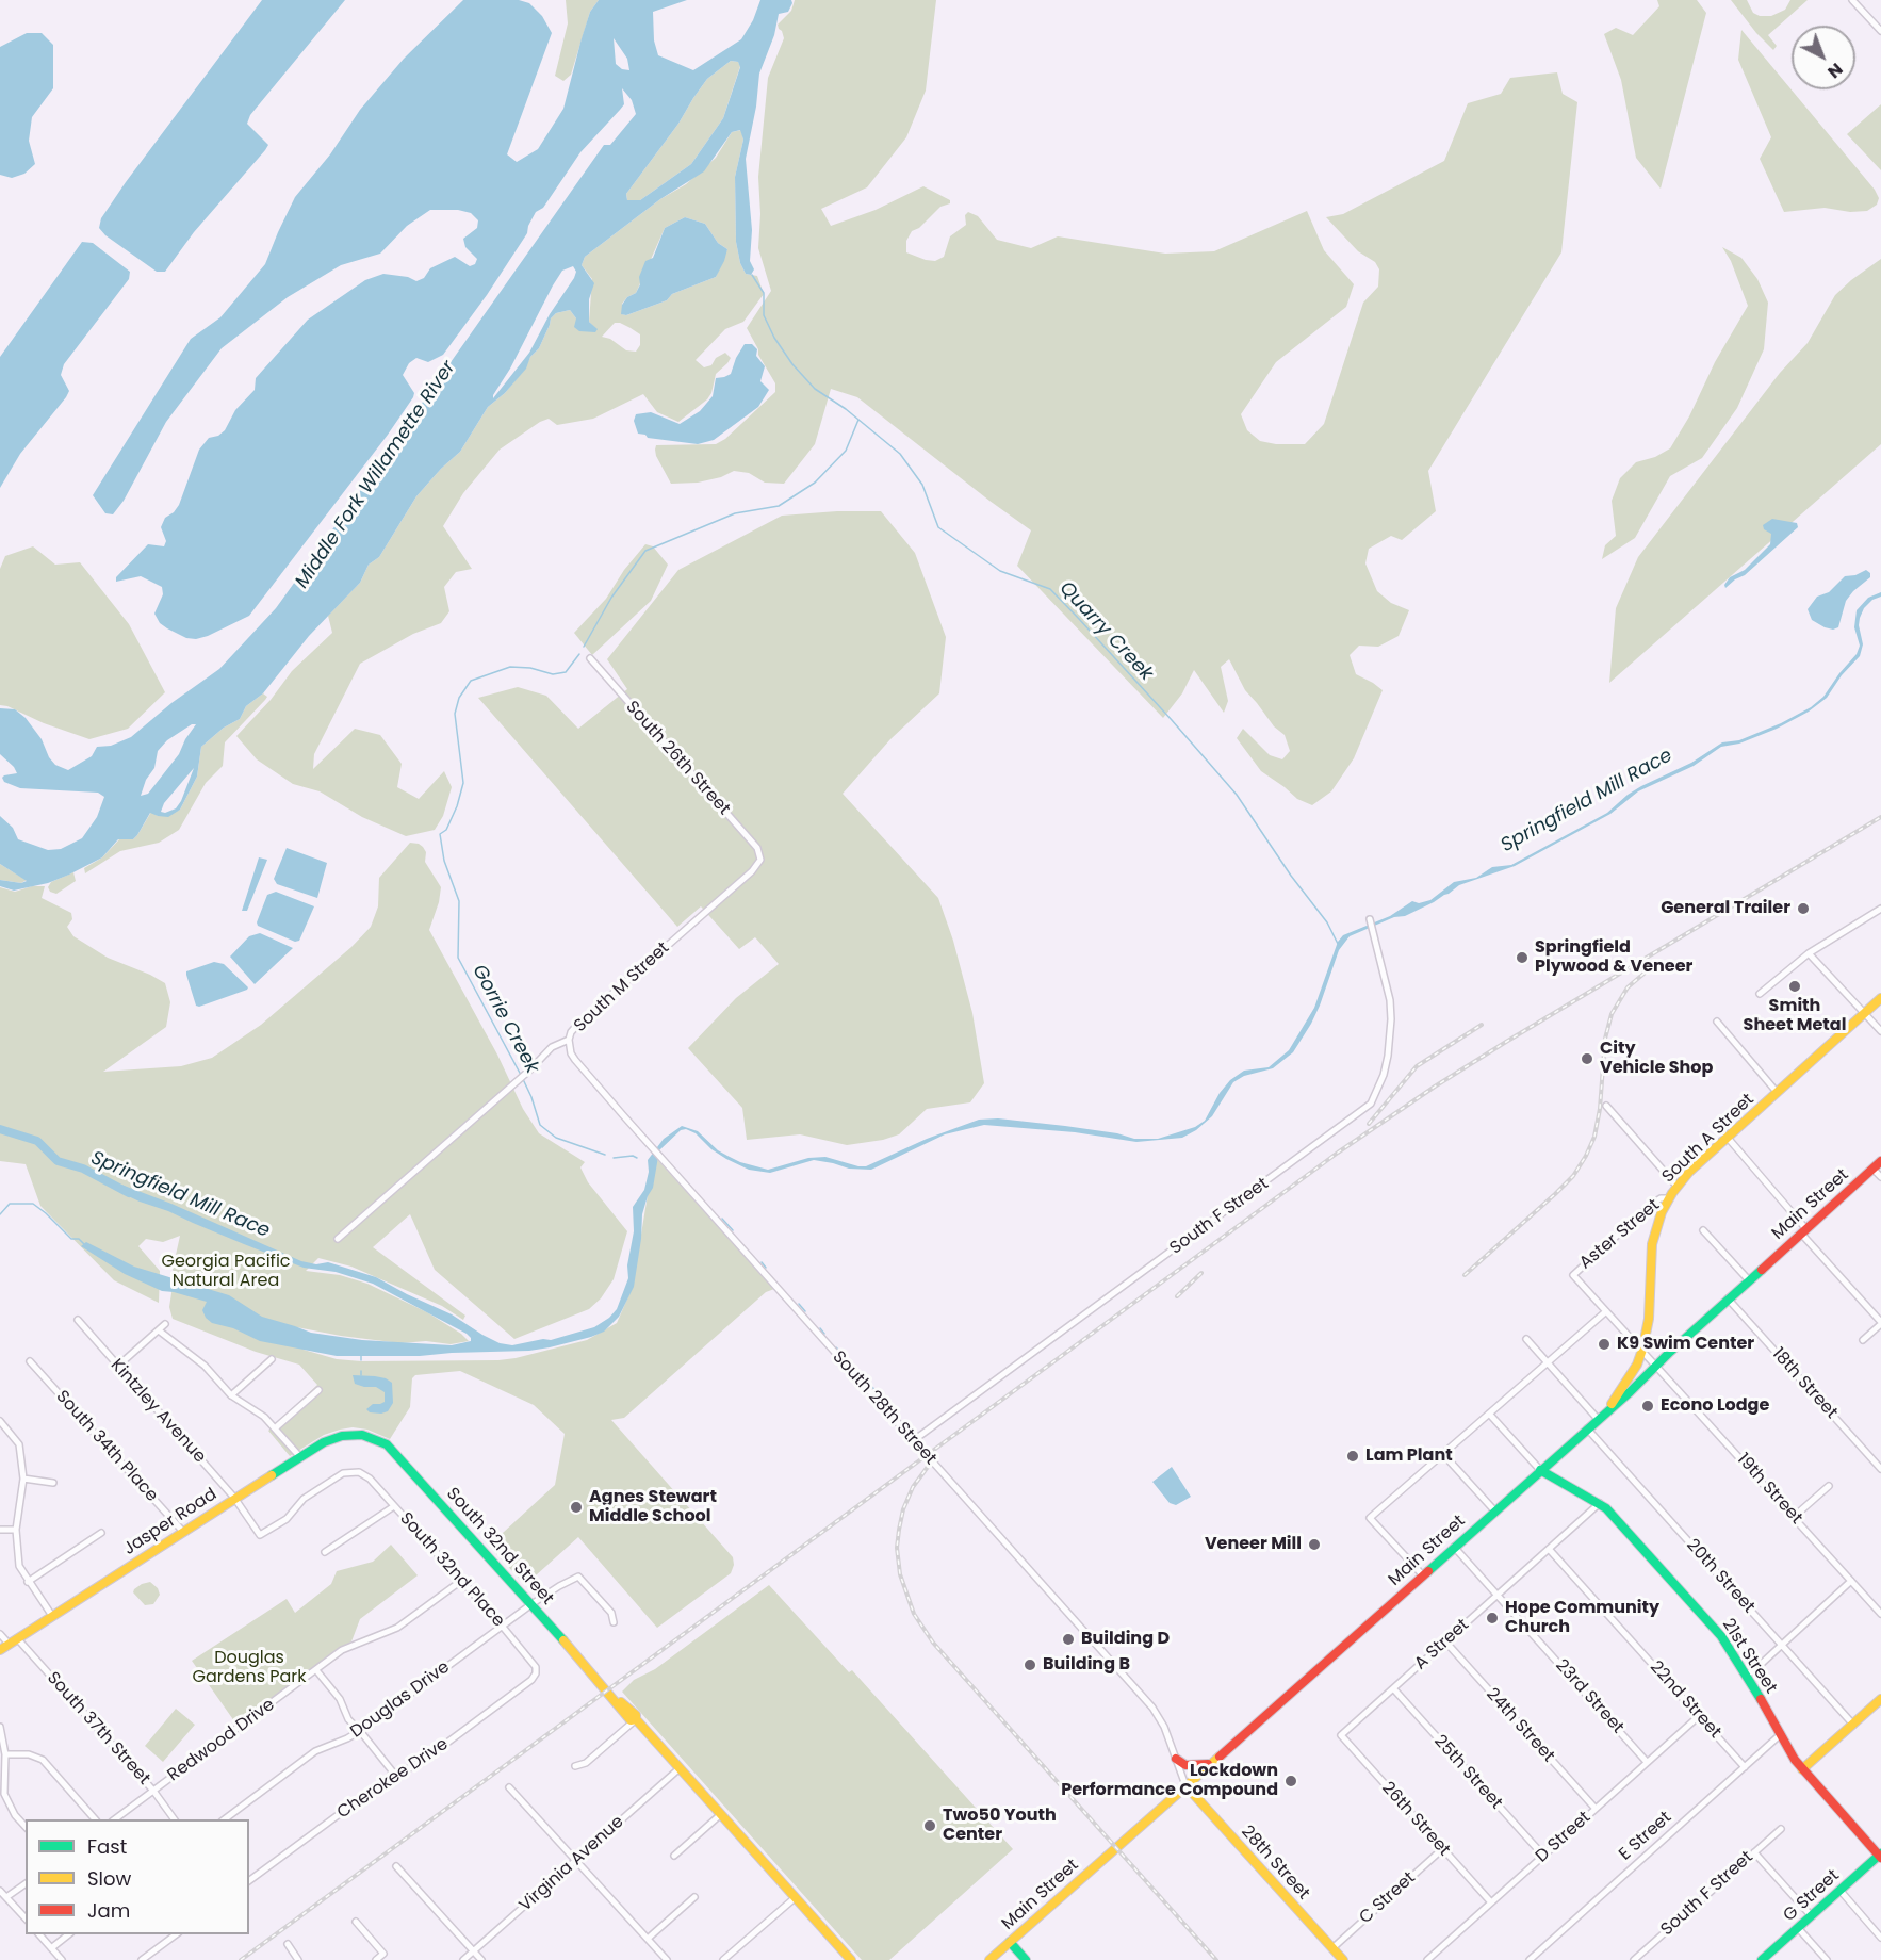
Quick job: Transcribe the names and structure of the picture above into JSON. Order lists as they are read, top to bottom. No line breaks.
{"streets":{"main road":["South A Street","Main Street","Jasper Road","South 32nd Street","21st Street","28th Street","G Street"],"street":["South 26th Street","South M Street","South F Street","Aster Street","18th Street","South 28th Street","Kintzley Avenue","South 34th Place","19th Street","South 32nd Place","20th Street","A Street","23rd Street","Douglas Drive","22nd Street","24th Street","South 37th Street","Redwood Drive","25th Street","Cherokee Drive","26th Street","E Street","D Street","Virginia Avenue","C Street"]},"crossings":[["South 26th Street","South M Street"],["South M Street","South 28th Street"],["South A Street","Main Street"],["South A Street","Aster Street"],["South A Street","19th Street"],["Main Street","18th Street"],["Main Street","South 28th Street"],["Main Street","19th Street"],["Main Street","20th Street"],["Main Street","21st Street"],["Main Street","23rd Street"],["Main Street","28th Street"],["South F Street","South 28th Street"],["Aster Street","19th Street"],["South 28th Street","28th Street"],["Kintzley Avenue","Jasper Road"],["Kintzley Avenue","South 32nd Place"],["South 34th Place","Jasper Road"],["Jasper Road","South 32nd Street"],["Jasper Road","South 37th Street"],["South 32nd Street","Douglas Drive"],["South 32nd Street","Virginia Avenue"],["South 32nd Place","Douglas Drive"],["South 32nd Place","Redwood Drive"],["South 32nd Place","Cherokee Drive"],["A Street","21st Street"],["A Street","23rd Street"],["A Street","22nd Street"],["A Street","24th Street"],["A Street","25th Street"],["A Street","26th Street"],["21st Street","E Street"],["21st Street","G Street"],["23rd Street","D Street"],["22nd Street","E Street"],["22nd Street","D Street"],["24th Street","D Street"],["South 37th Street","Redwood Drive"],["25th Street","D Street"],["26th Street","D Street"],["26th Street","C Street"],["28th Street","C Street"]],"water":["Middle Fork Willamette River","Quarry Creek","Springfield Mill Race","Gorrie Creek"],"parks":["Georgia Pacific Natural Area","Douglas Gardens Park"],"places":["General Trailer","Springfield Plywood & Veneer","Smith Sheet Metal","City Vehicle Shop","K9 Swim Center","Econo Lodge","Lam Plant","Agnes Stewart Middle School","Veneer Mill","Hope Community Church","Building D","Building B","Lockdown Performance Compound","Two50 Youth Center"],"legend":["Fast","Slow","Jam"],"north":"bottom right"}
